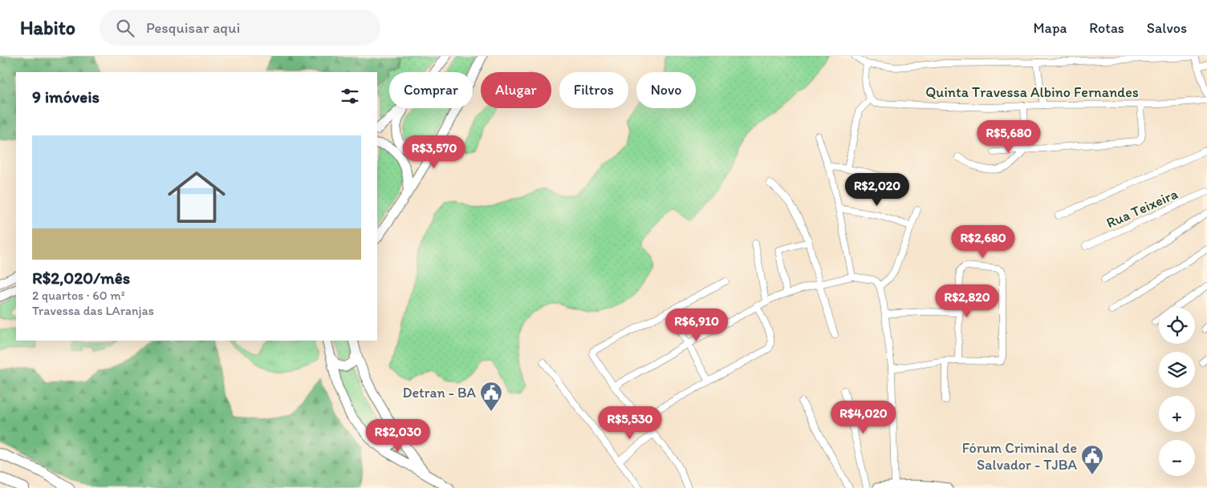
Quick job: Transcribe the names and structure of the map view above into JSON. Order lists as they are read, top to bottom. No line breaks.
{"streets":{"street":["Quinta Travessa Albino Fernandes","Rua Teixeira"]},"places":{"public building":["Detran - BA","Fórum Criminal de Salvador - TJBA"]},"page":{"header":"Habito","search":"Pesquisar aqui","nav":["Mapa","Rotas","Salvos"],"chip":["Comprar","Alugar","Filtros","Novo"],"heading":"9 imóveis","price":["R$5,680","R$3,570","R$2,020","R$2,680","R$2,820","R$6,910","R$4,020","R$5,530","R$2,030"],"list":[{"name":"R$2,020/mês","note":"2 quartos · 60 m² · Travessa das LAranjas"}],"map_buttons":["+","−"]}}
